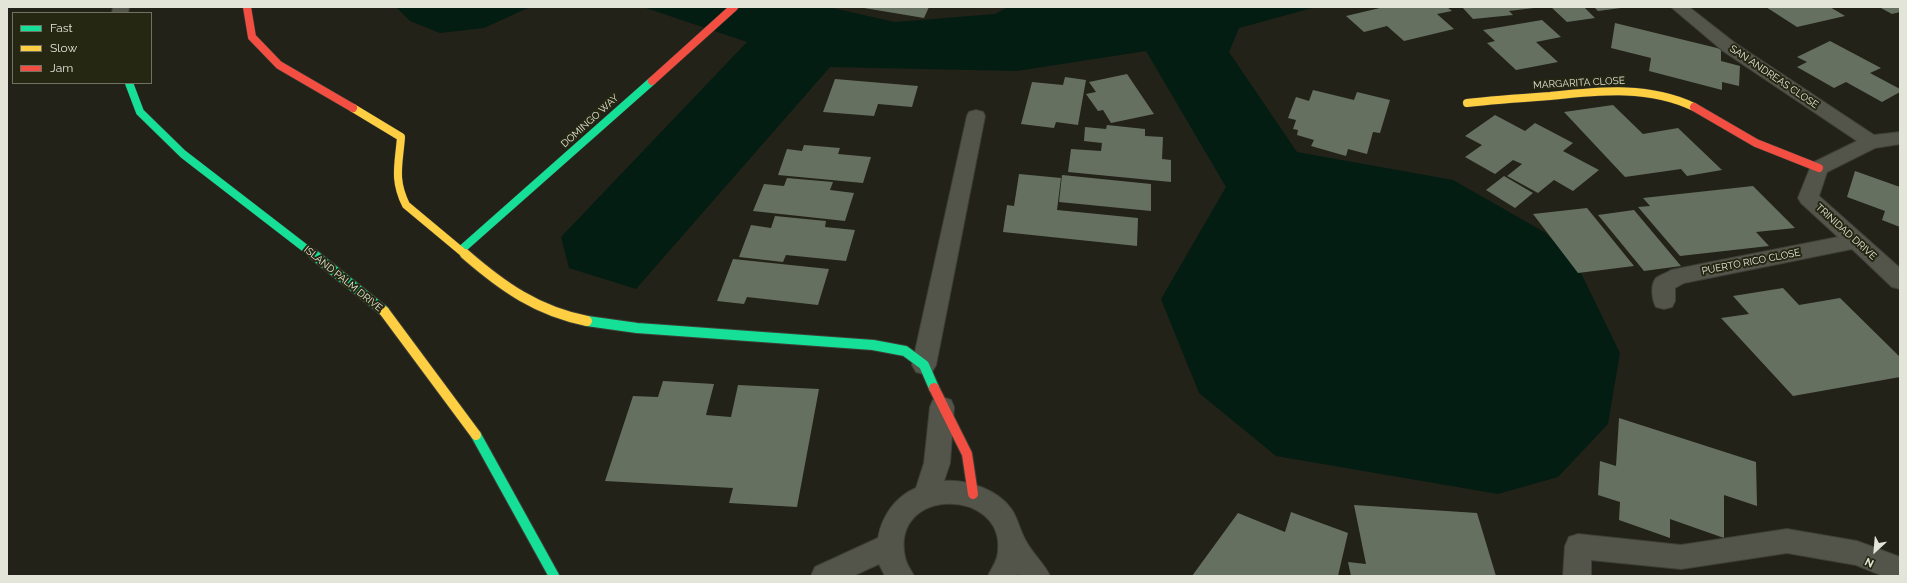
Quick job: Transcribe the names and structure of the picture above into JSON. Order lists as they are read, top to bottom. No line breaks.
{"streets":{"street":["SAN ANDREAS CLOSE","MARGARITA CLOSE","DOMINGO WAY","TRINIDAD DRIVE","PUERTO RICO CLOSE","ISLAND PALM DRIVE"]},"crossings":[["MARGARITA CLOSE","TRINIDAD DRIVE"],["TRINIDAD DRIVE","PUERTO RICO CLOSE"]],"legend":["Fast","Slow","Jam"],"north":"bottom left"}
